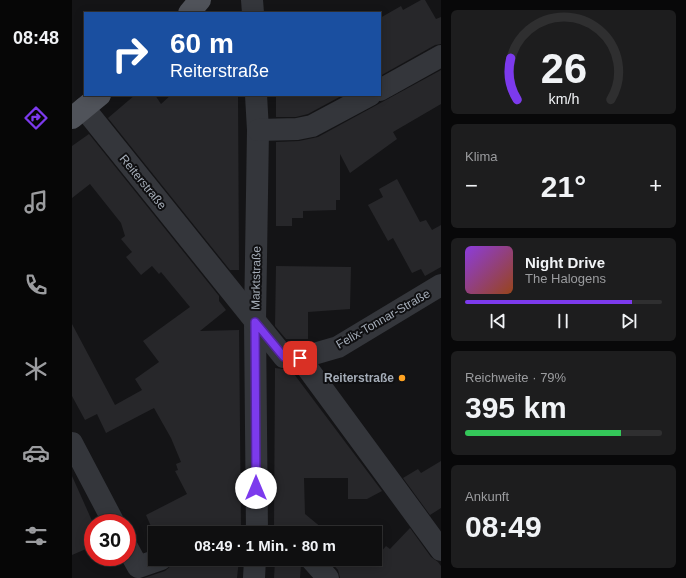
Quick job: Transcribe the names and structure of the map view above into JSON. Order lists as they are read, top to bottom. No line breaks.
{"streets":{"street":["Reiterstraße","Marktstraße","Felix-Tonnar-Straße"]},"crossings":[["Reiterstraße","Marktstraße"],["Reiterstraße","Felix-Tonnar-Straße"]],"places":["Reiterstraße"],"page":{"tabs":"08:48","turn":["60 m","Reiterstraße"],"tile":["Klima",["Reichweite · 79%","395 km"],["Ankunft","08:49"]],"heat":["−","21°","+"],"song":["Night Drive","The Halogens"],"limit":"30","trip":"08:49 · 1 Min. · 80 m","gauge":["26","km/h"]}}
